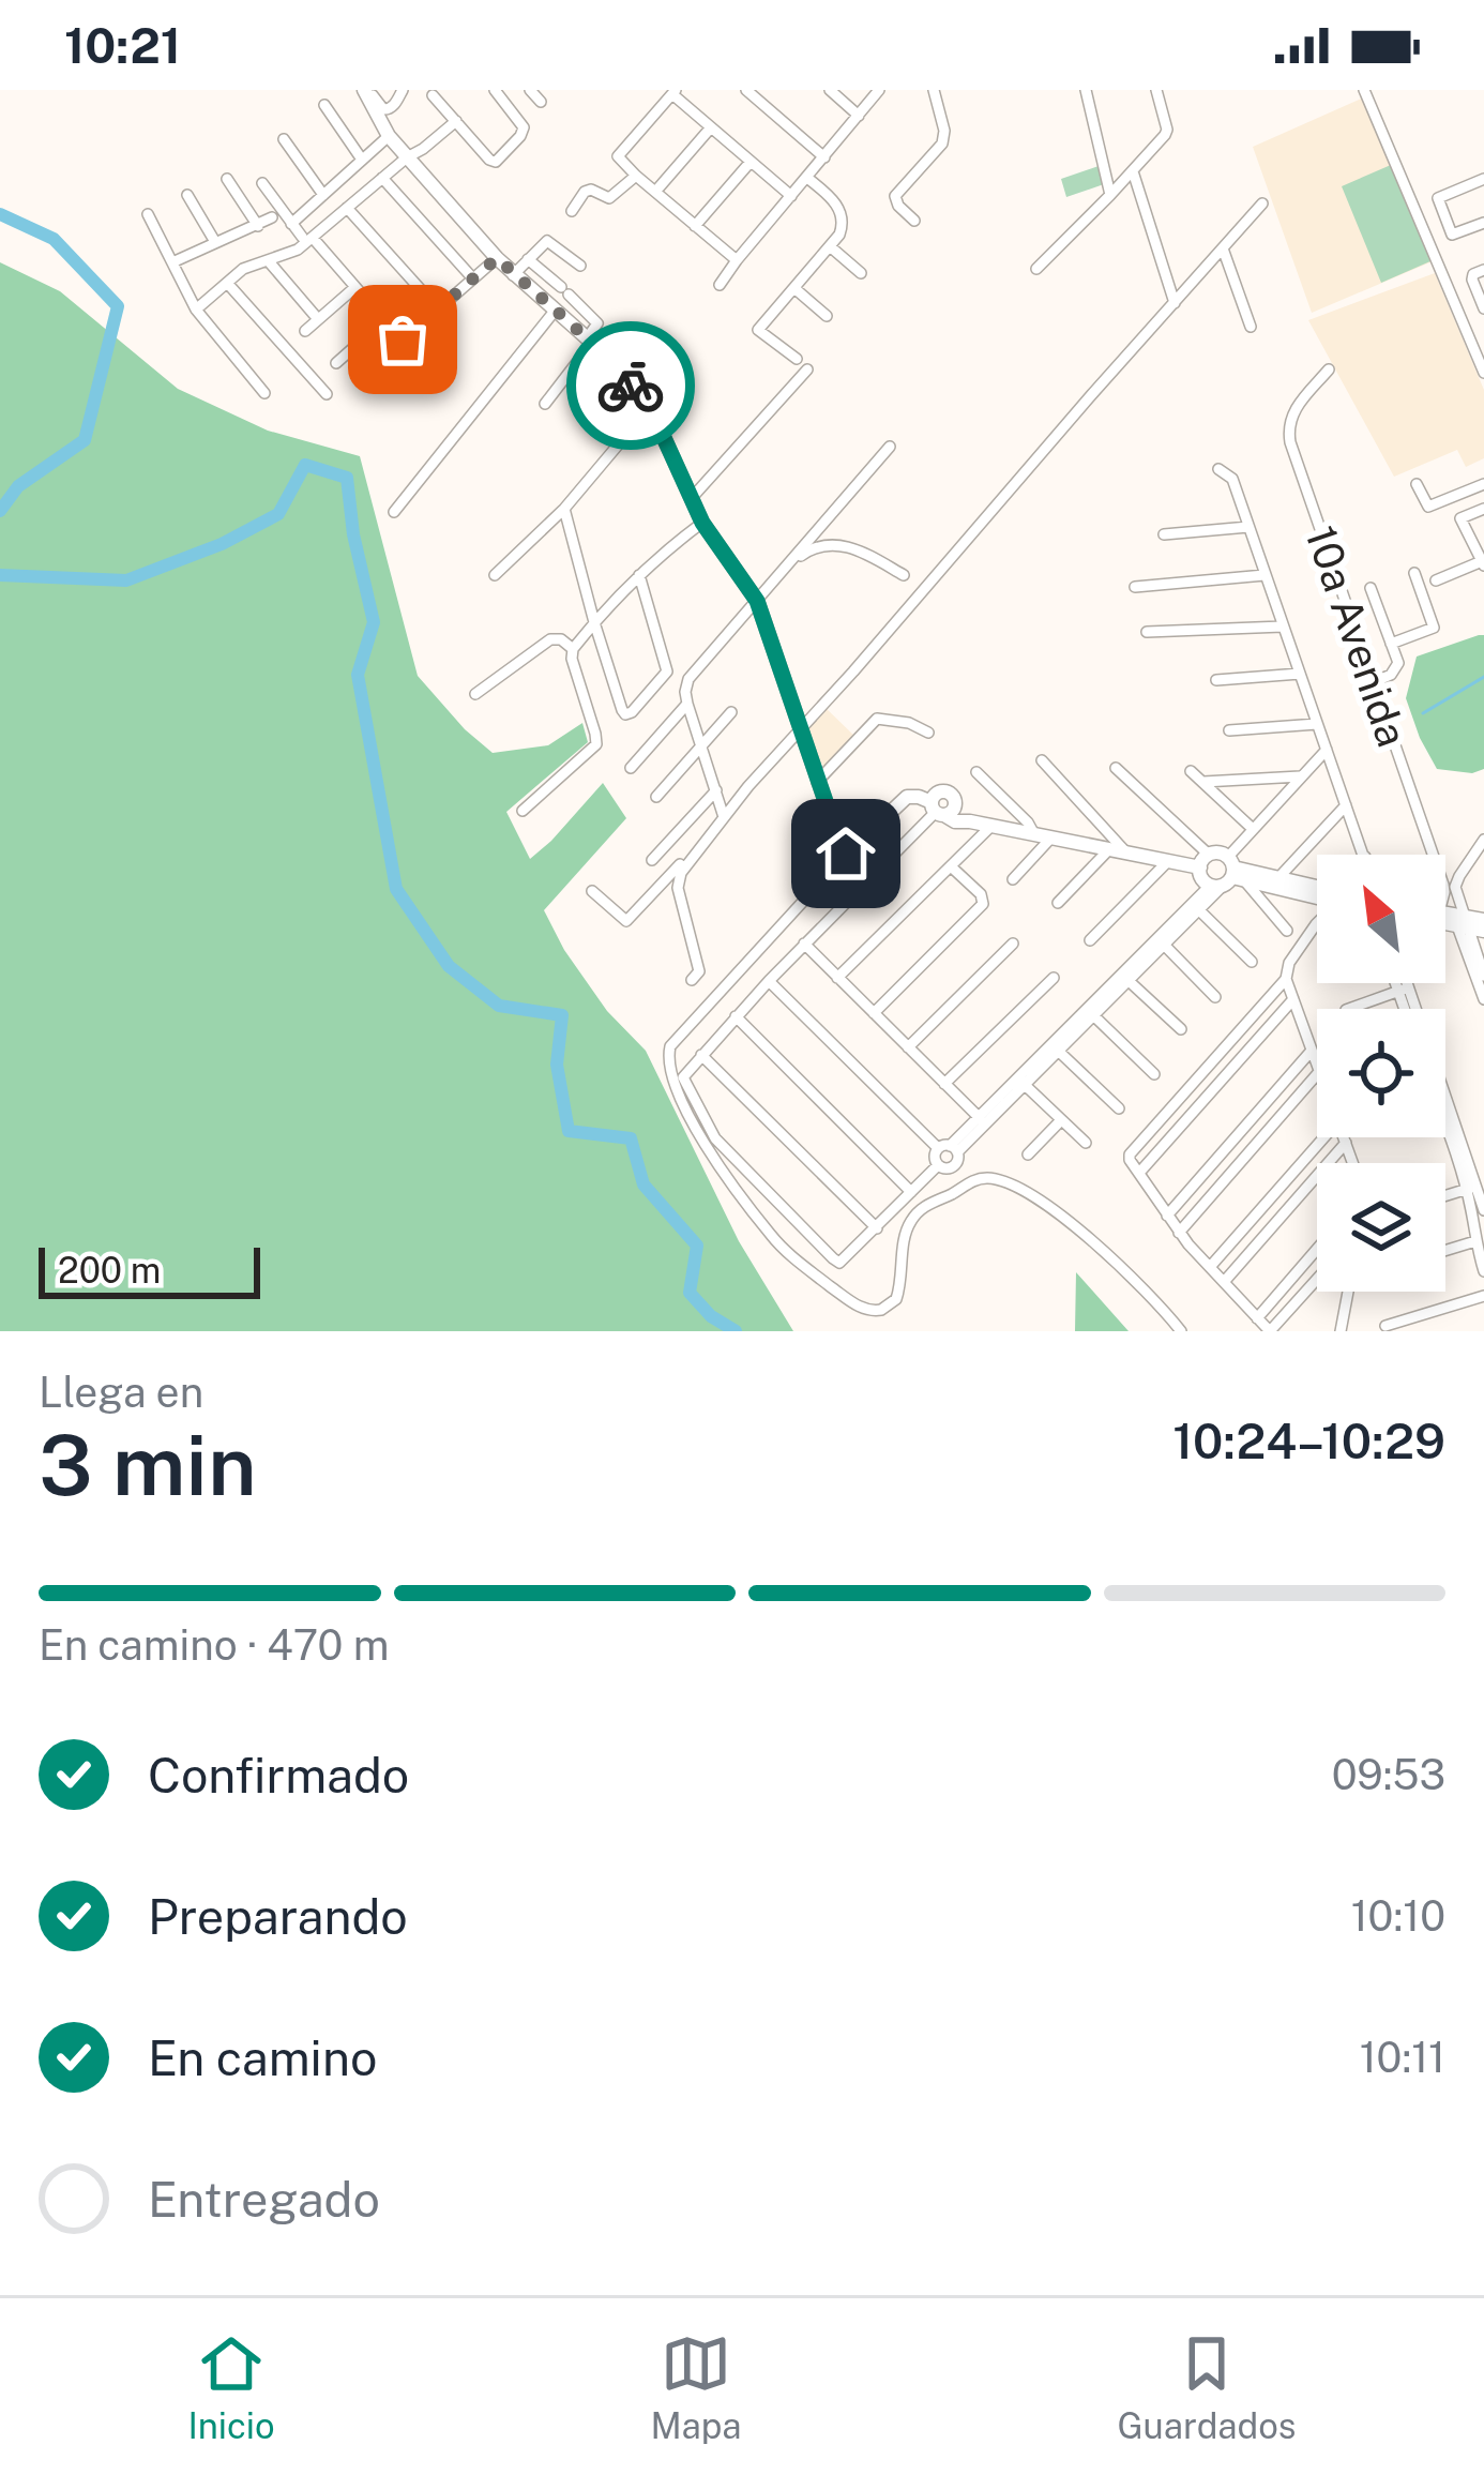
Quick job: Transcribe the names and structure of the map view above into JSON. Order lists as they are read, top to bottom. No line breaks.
{"streets":{"street":["10a Avenida"]},"scale_bar":"200 m","north":"top left","page":{"status":"10:21","scale":"200 m","heading":["3 min","Llega en","10:24–10:29"],"bar":"En camino · 470 m","list":[["Confirmado","09:53"],["Preparando","10:10"],["En camino","10:11"],"Entregado"],"tabs":["Inicio","Mapa","Guardados"]}}
